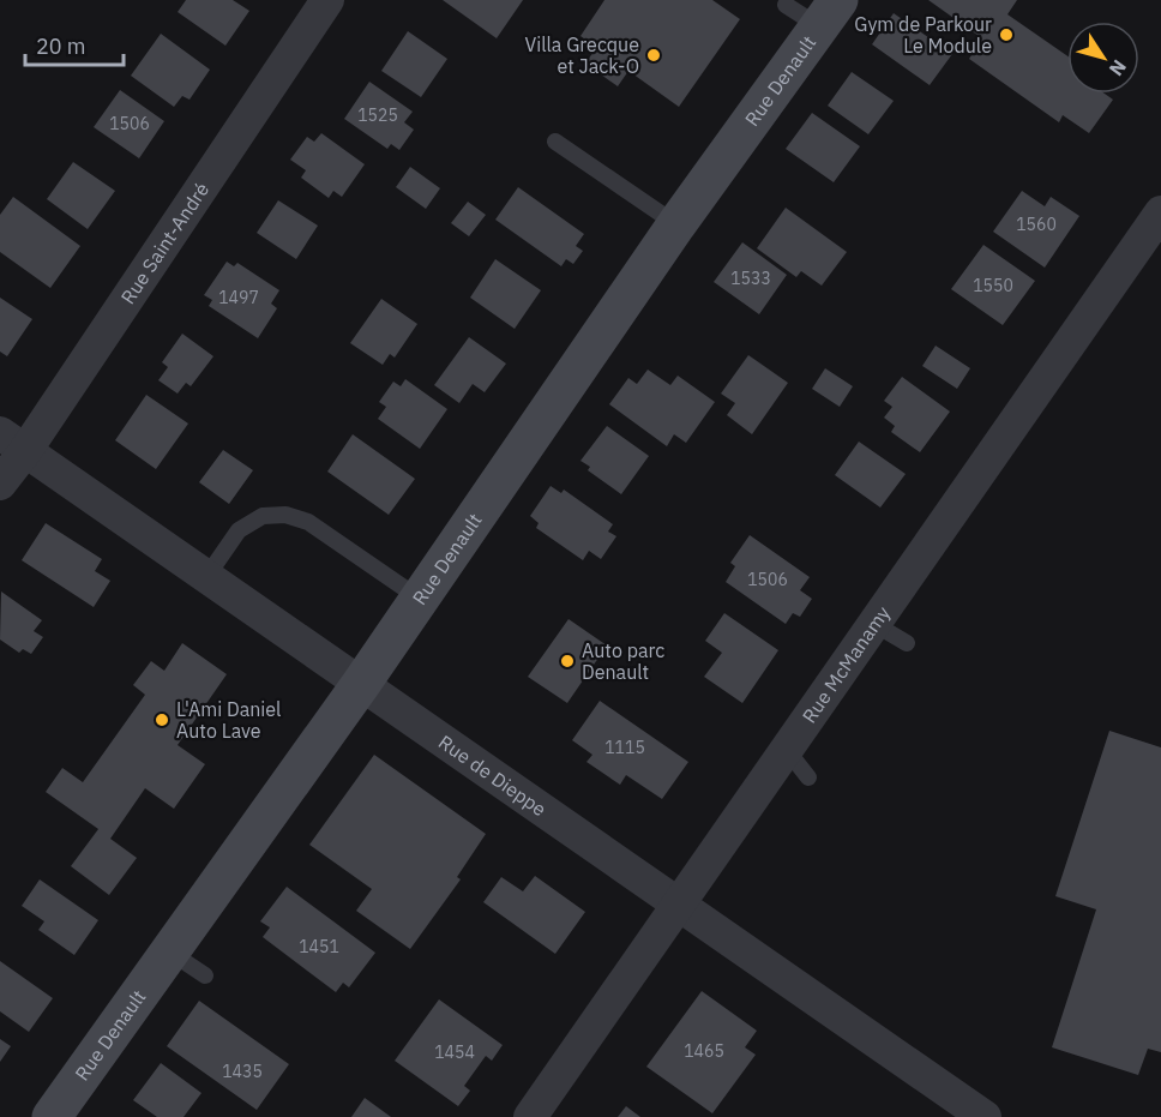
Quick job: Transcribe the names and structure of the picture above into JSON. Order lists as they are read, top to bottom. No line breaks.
{"streets":{"main road":["Rue Denault"],"street":["Rue Saint-André","Rue McManamy","Rue de Dieppe"]},"crossings":[["Rue Denault","Rue de Dieppe"],["Rue Saint-André","Rue de Dieppe"],["Rue McManamy","Rue de Dieppe"]],"places":["Gym de Parkour Le Module","Villa Grecque et Jack-O","Auto parc Denault","L'Ami Daniel Auto Lave"],"house_numbers":["1525","1506","1560","1533","1550","1497","1506","1115","1451","1465","1454","1435"],"scale_bar":"20 m","north":"bottom right"}
